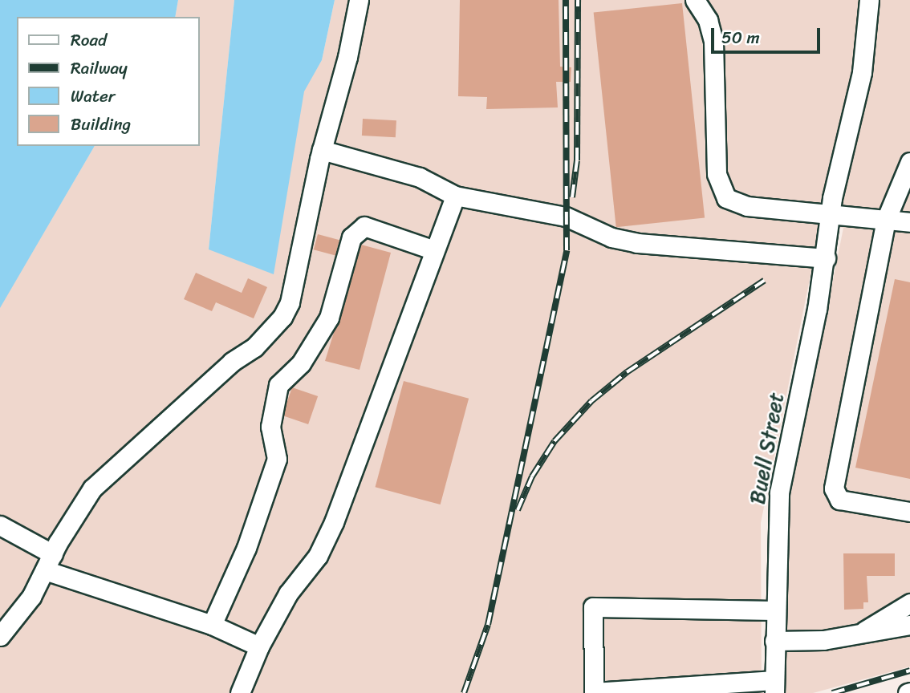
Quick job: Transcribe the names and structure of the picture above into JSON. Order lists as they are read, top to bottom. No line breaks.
{"streets":{"street":["Buell Street"]},"legend":["Road","Railway","Water","Building"],"scale_bar":"50 m"}
